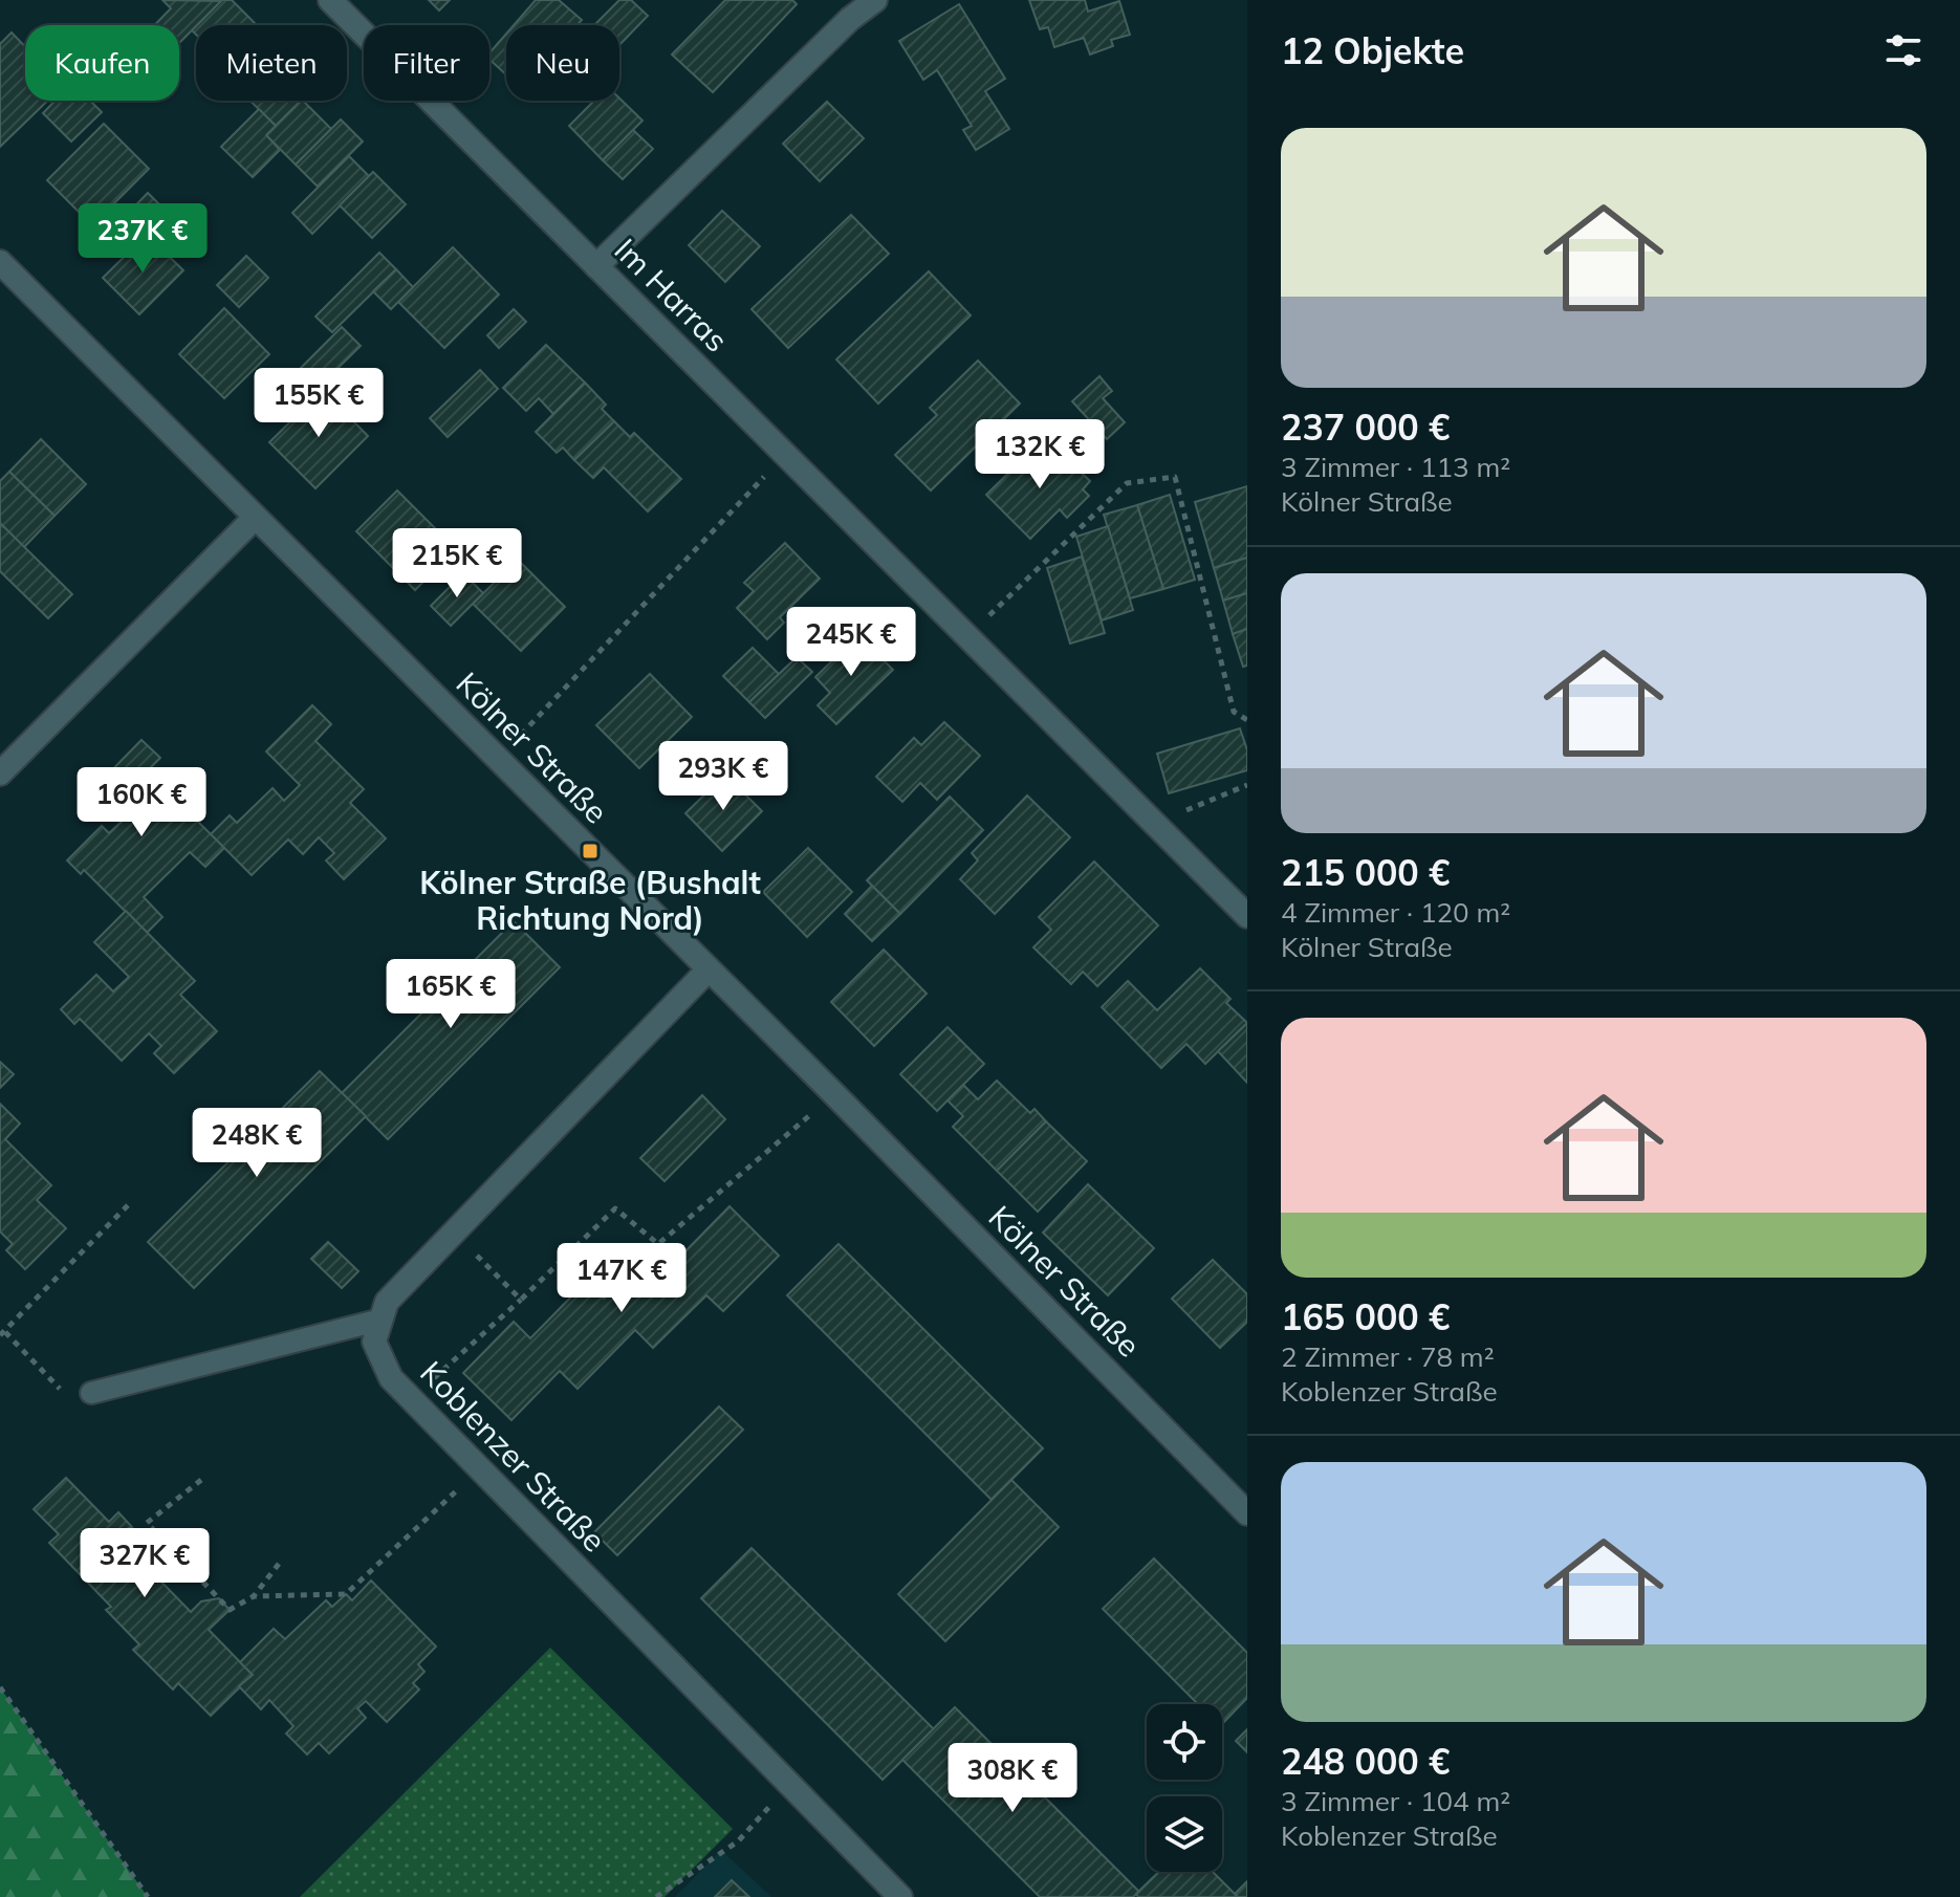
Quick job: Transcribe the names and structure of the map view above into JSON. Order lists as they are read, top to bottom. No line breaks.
{"streets":{"street":["Im Harras","Kölner Straße","Koblenzer Straße"]},"places":{"transit":["Kölner Straße (Bushalt Richtung Nord)"]},"page":{"heading":"12 Objekte","chip":["Kaufen","Mieten","Filter","Neu"],"list":[{"name":"237 000 €","note":"3 Zimmer · 113 m² · Kölner Straße"},{"name":"215 000 €","note":"4 Zimmer · 120 m² · Kölner Straße"},{"name":"165 000 €","note":"2 Zimmer · 78 m² · Koblenzer Straße"},{"name":"248 000 €","note":"3 Zimmer · 104 m² · Koblenzer Straße"}],"price":["237K €","155K €","132K €","215K €","245K €","293K €","160K €","165K €","248K €","147K €","327K €","308K €"]}}
